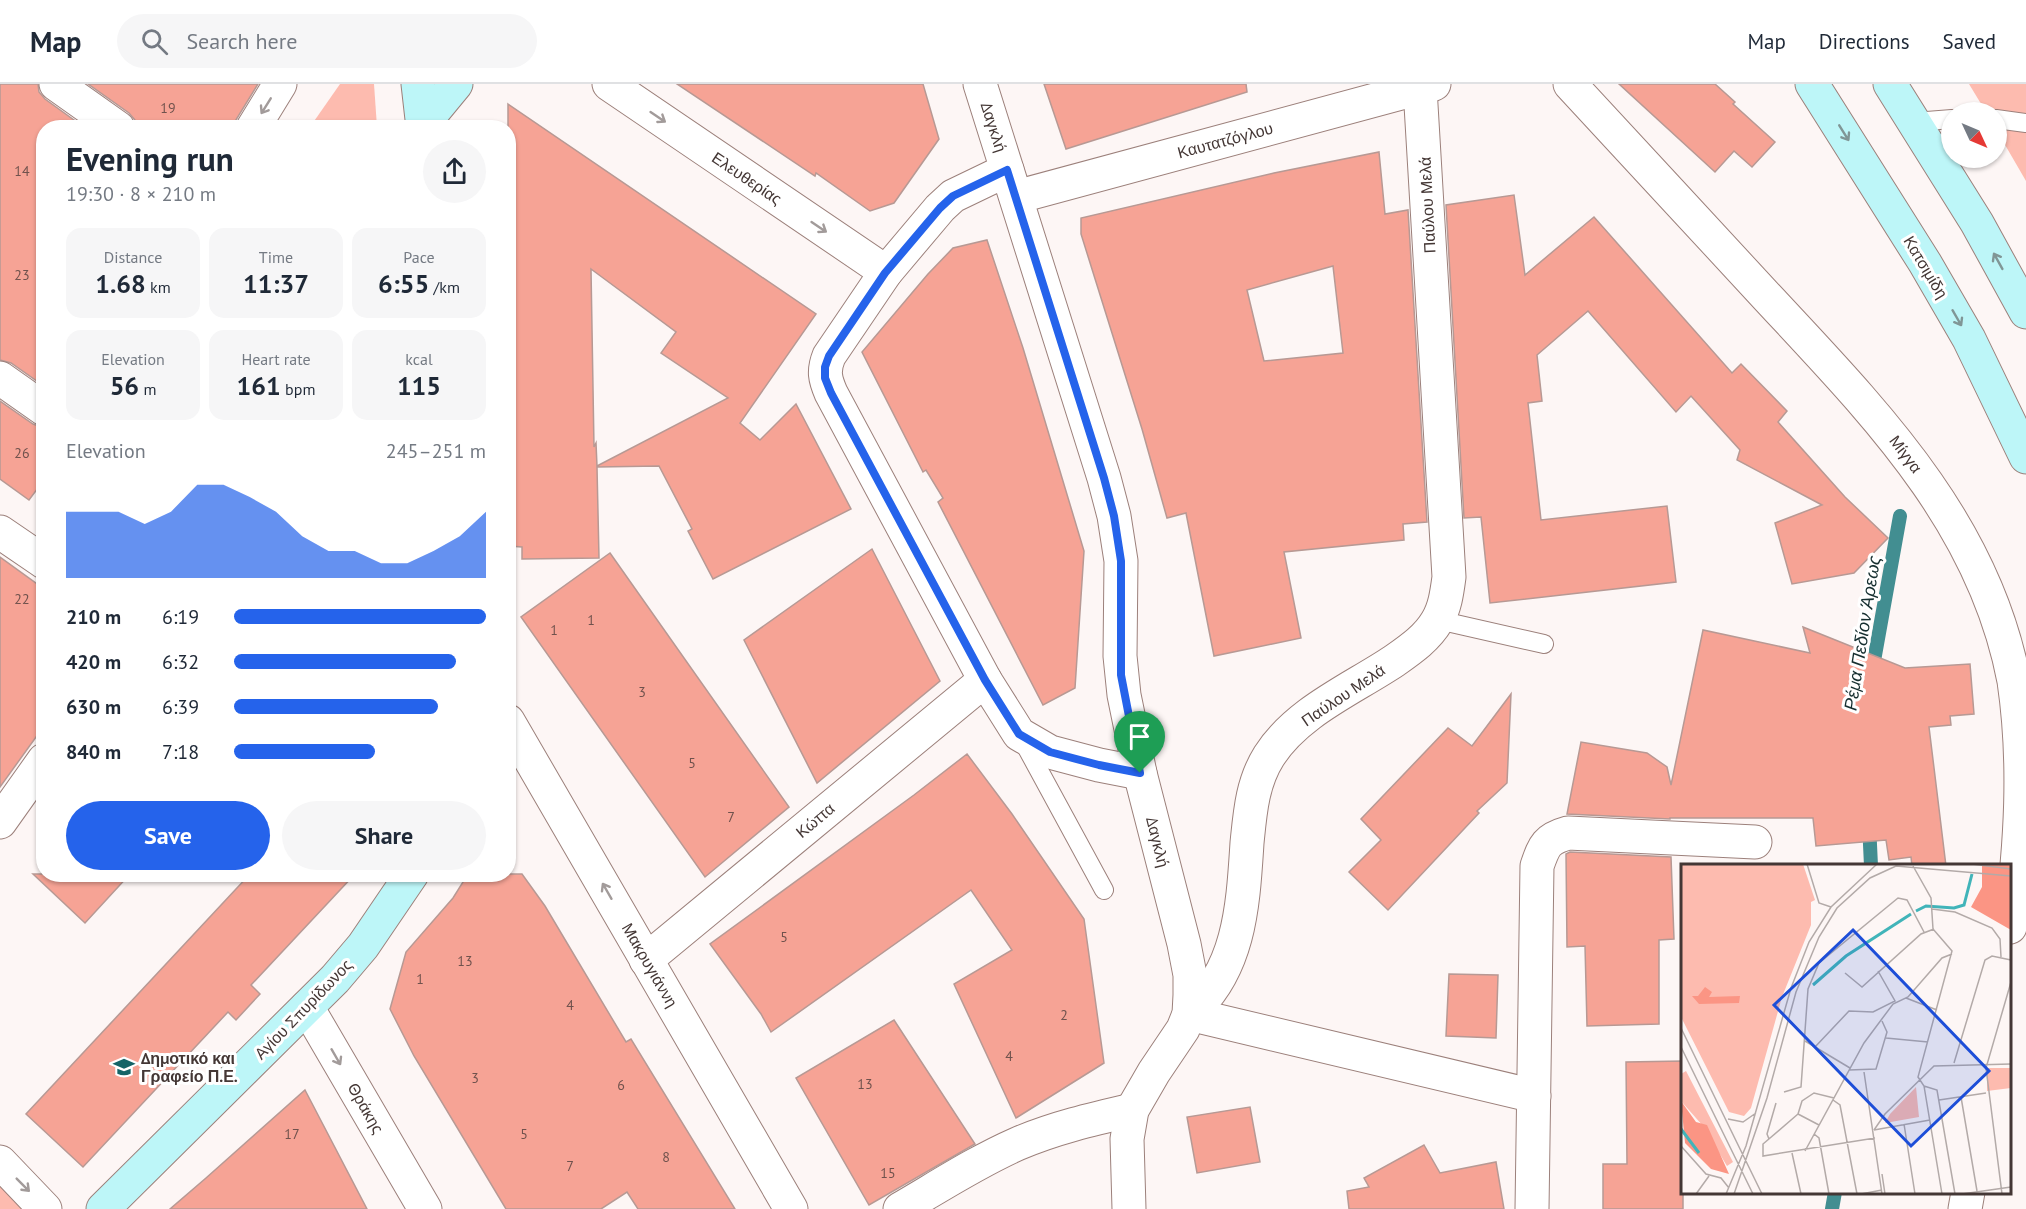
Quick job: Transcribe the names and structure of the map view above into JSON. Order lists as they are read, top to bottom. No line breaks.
{"streets":{"main road":["Κατσιμίδη","Αγίου Σπυρίδωνος"],"street":["Δαγκλή","Καυτατζόγλου","Ελευθερίας","Παύλου Μελά","Μίγγα","Κώττα","Μακρυγιάννη","Θράκης"]},"crossings":[["Δαγκλή","Καυτατζόγλου"],["Δαγκλή","Παύλου Μελά"],["Καυτατζόγλου","Ελευθερίας"],["Καυτατζόγλου","Παύλου Μελά"],["Καυτατζόγλου","Κώττα"],["Κώττα","Μακρυγιάννη"],["Αγίου Σπυρίδωνος","Θράκης"]],"one_way":["Ελευθερίας","Μακρυγιάννη","Θράκης"],"water":["Ρέμα Πεδίον Άρεως"],"places":{"school or university":["Δημοτικό και Γραφείο Π.Ε."]},"house_numbers":["19","14","23","26","22","1","1","3","5","7","5","13","1","4","2","4","3","13","6","17","5","8","7","15"],"north":"bottom right","page":{"header":"Map","search":"Search here","nav":["Map","Directions","Saved"],"heading":["Evening run","19:30 · 8 × 210 m"],"stats":[["Distance","1.68 km"],["Time","11:37"],["Pace","6:55 /km"],["Elevation","56 m"],["Heart rate","161 bpm"],["kcal","115"]],"chart":["Elevation","245–251 m"],"list":[{"name":"210 m","note":"6:19"},{"name":"420 m","note":"6:32"},{"name":"630 m","note":"6:39"},{"name":"840 m","note":"7:18"}],"buttons":["Save","Share"]}}
